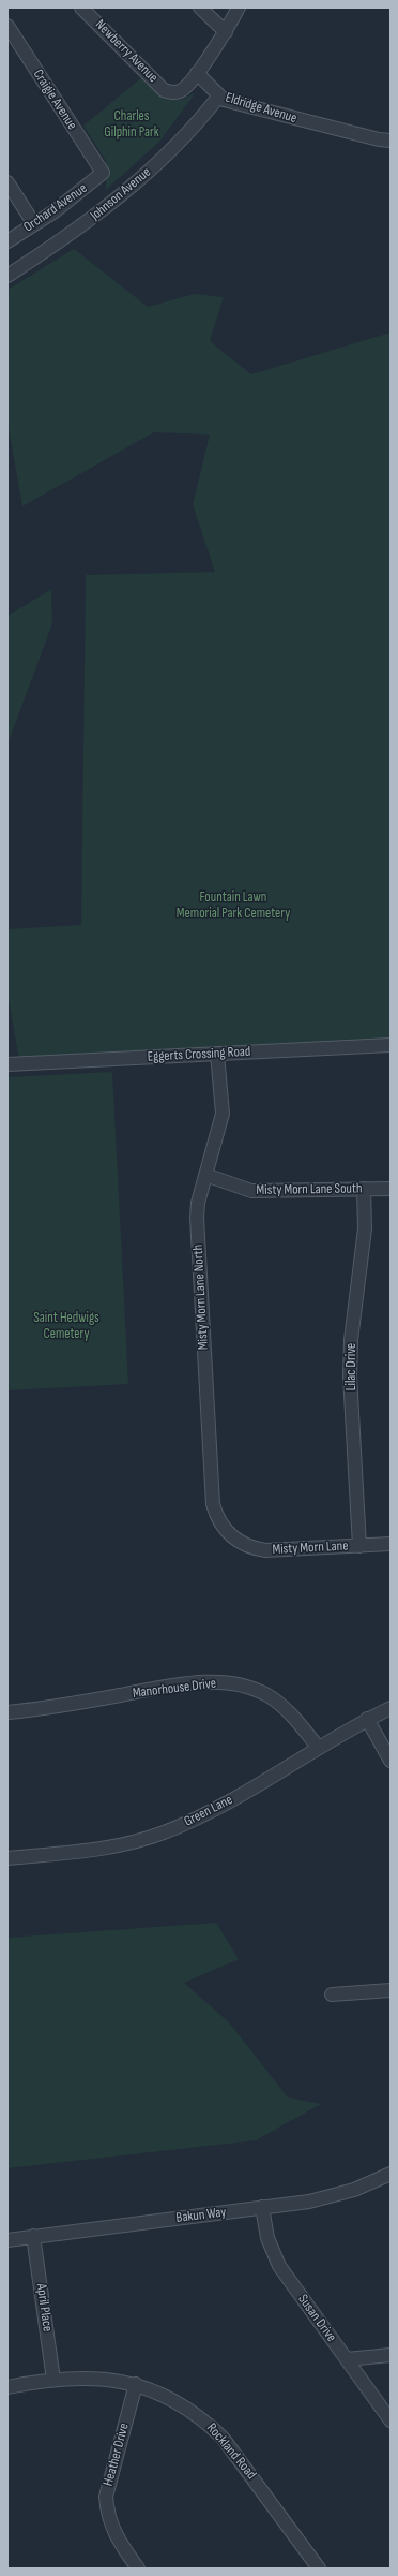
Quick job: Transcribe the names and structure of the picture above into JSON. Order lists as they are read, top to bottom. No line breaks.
{"streets":{"street":["Newberry Avenue","Craigie Avenue","Eldridge Avenue","Johnson Avenue","Orchard Avenue","Eggerts Crossing Road","Misty Morn Lane South","Misty Morn Lane North","Lilac Drive","Misty Morn Lane","Manorhouse Drive","Green Lane","Bakun Way","April Place","Susan Drive","Rockland Road","Heather Drive"]},"crossings":[["Newberry Avenue","Eldridge Avenue"],["Craigie Avenue","Orchard Avenue"],["Eldridge Avenue","Johnson Avenue"],["Eggerts Crossing Road","Misty Morn Lane North"],["Misty Morn Lane South","Misty Morn Lane North"],["Misty Morn Lane South","Lilac Drive"],["Misty Morn Lane North","Misty Morn Lane"],["Lilac Drive","Misty Morn Lane"],["Manorhouse Drive","Green Lane"],["Bakun Way","April Place"],["Bakun Way","Susan Drive"],["April Place","Rockland Road"],["Rockland Road","Heather Drive"]],"parks":["Charles Gilphin Park","Fountain Lawn Memorial Park Cemetery","Saint Hedwigs Cemetery"]}
